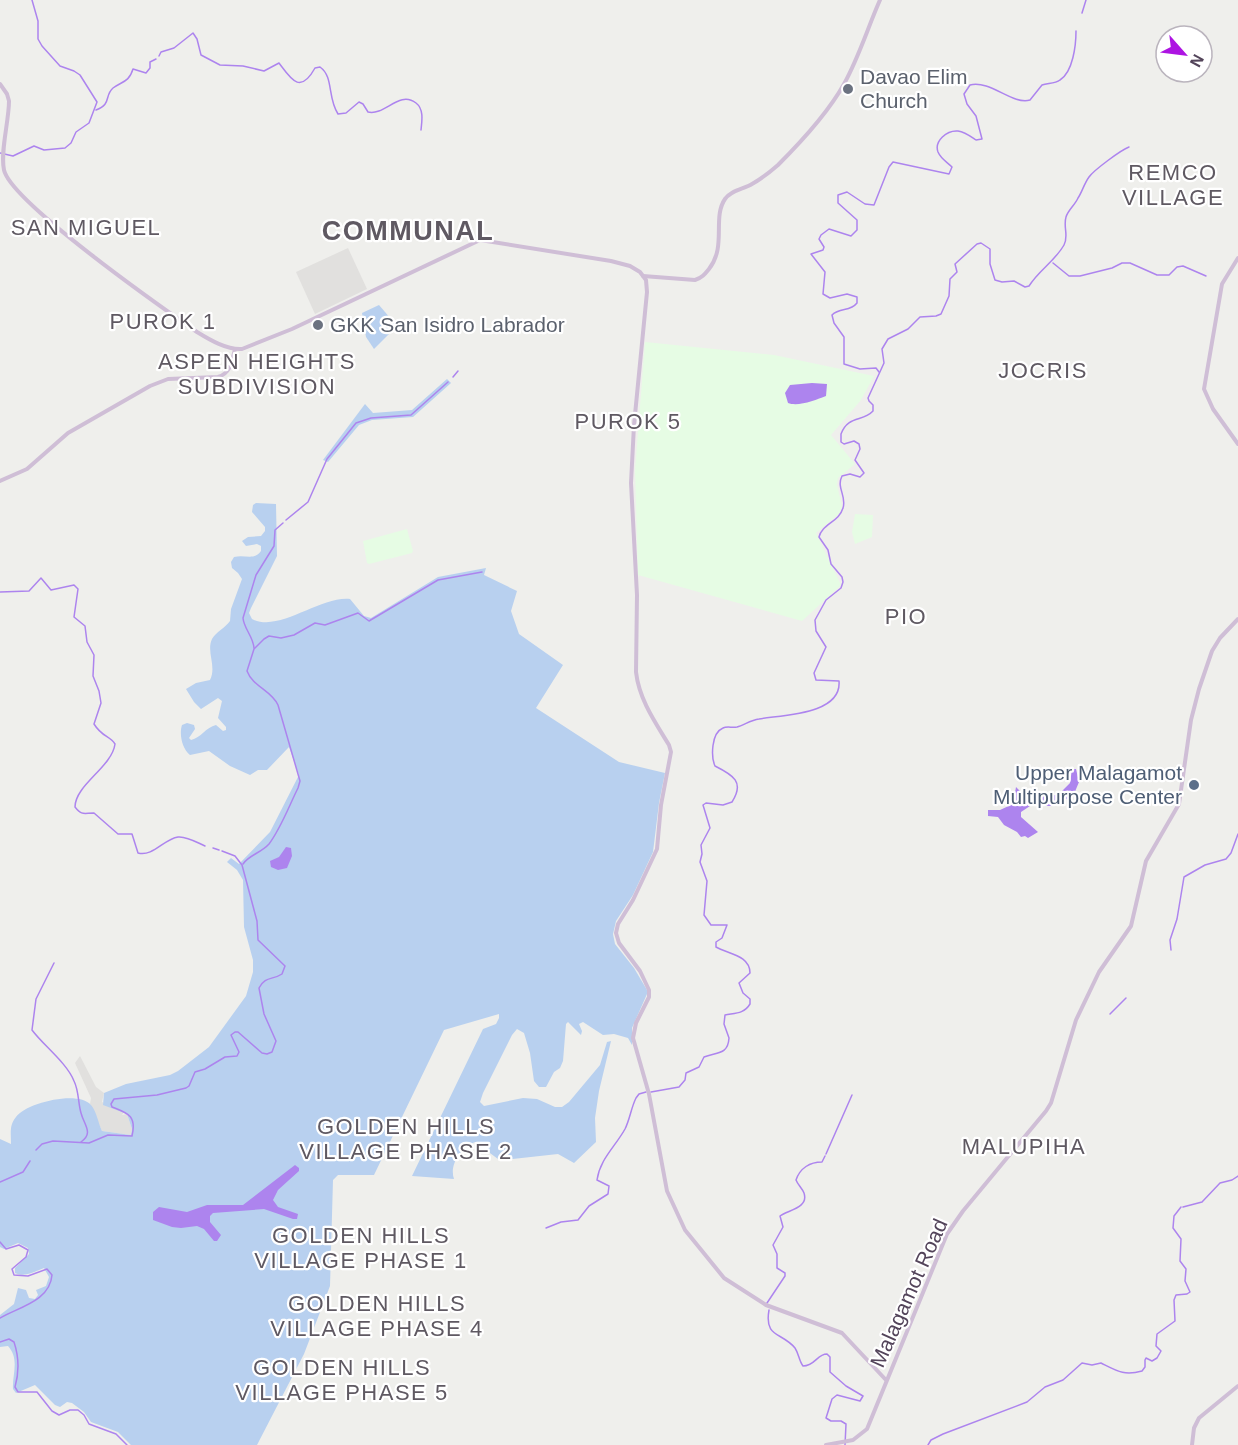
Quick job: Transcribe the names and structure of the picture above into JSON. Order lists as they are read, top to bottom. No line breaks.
{"streets":{"street":["Malagamot Road"]},"districts":["REMCO VILLAGE","SAN MIGUEL","COMMUNAL","PUROK 1","ASPEN HEIGHTS SUBDIVISION","JOCRIS","PUROK 5","PIO","GOLDEN HILLS VILLAGE PHASE 2","MALUPIHA","GOLDEN HILLS VILLAGE PHASE 1","GOLDEN HILLS VILLAGE PHASE 4","GOLDEN HILLS VILLAGE PHASE 5"],"places":["Davao Elim Church","GKK San Isidro Labrador","Upper Malagamot Multipurpose Center"],"north":"bottom right"}
